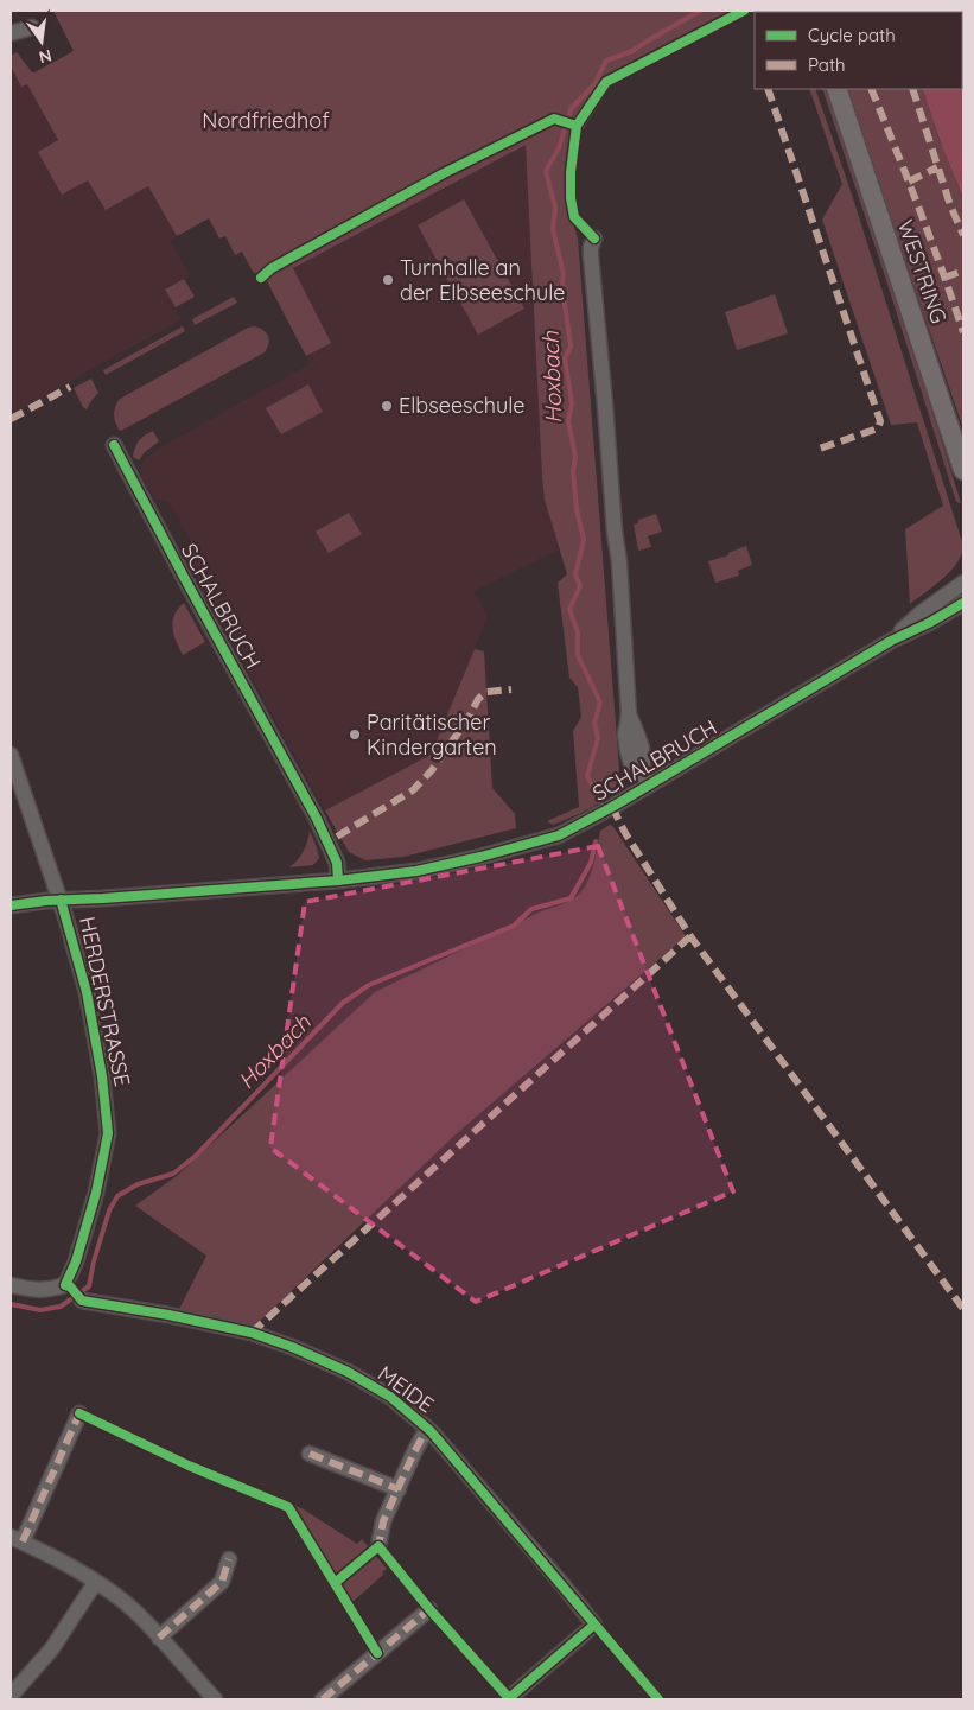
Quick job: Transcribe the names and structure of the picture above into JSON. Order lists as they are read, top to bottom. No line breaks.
{"streets":{"main road":["WESTRING"],"street":["SCHALBRUCH","HERDERSTRASSE","MEIDE"]},"crossings":[["SCHALBRUCH","HERDERSTRASSE"]],"water":["Hoxbach"],"parks":["Nordfriedhof"],"places":["Turnhalle an der Elbseeschule","Elbseeschule","Paritätischer Kindergarten"],"legend":["Cycle path","Path"],"north":"bottom"}
